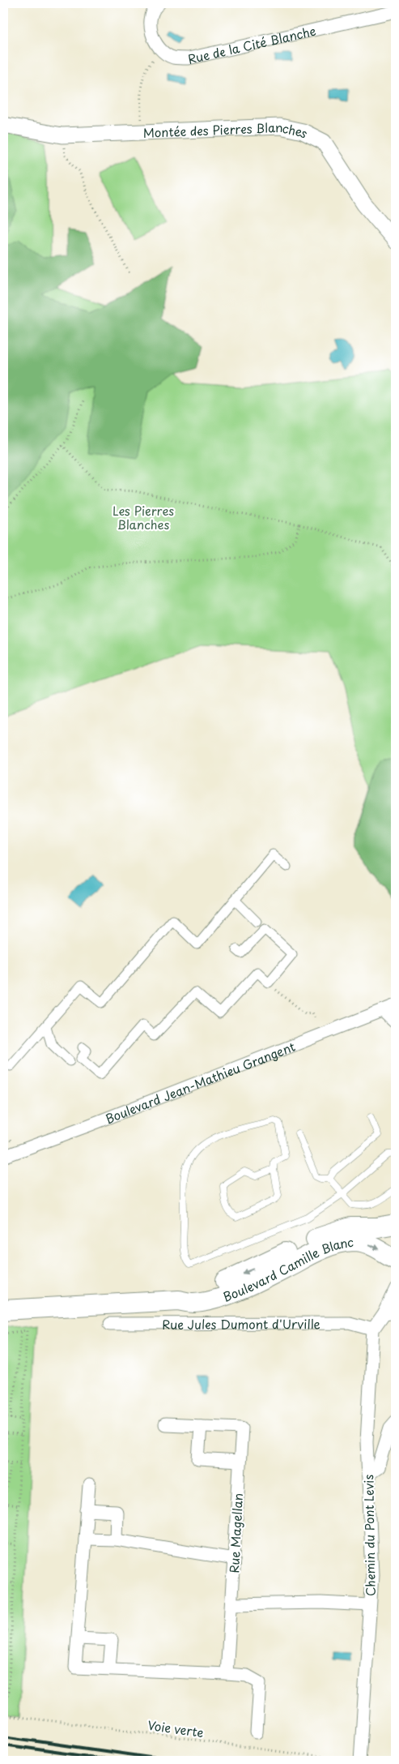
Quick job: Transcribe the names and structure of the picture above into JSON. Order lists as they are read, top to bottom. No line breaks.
{"streets":{"main road":["Boulevard Camille Blanc"],"street":["Rue de la Cité Blanche","Montée des Pierres Blanches","Boulevard Jean-Mathieu Grangent","Rue Jules Dumont d'Urville","Rue Magellan","Chemin du Pont Levis"],"path":["Voie verte"]},"crossings":[["Rue Jules Dumont d'Urville","Chemin du Pont Levis"]],"parks":["Les Pierres Blanches"]}
